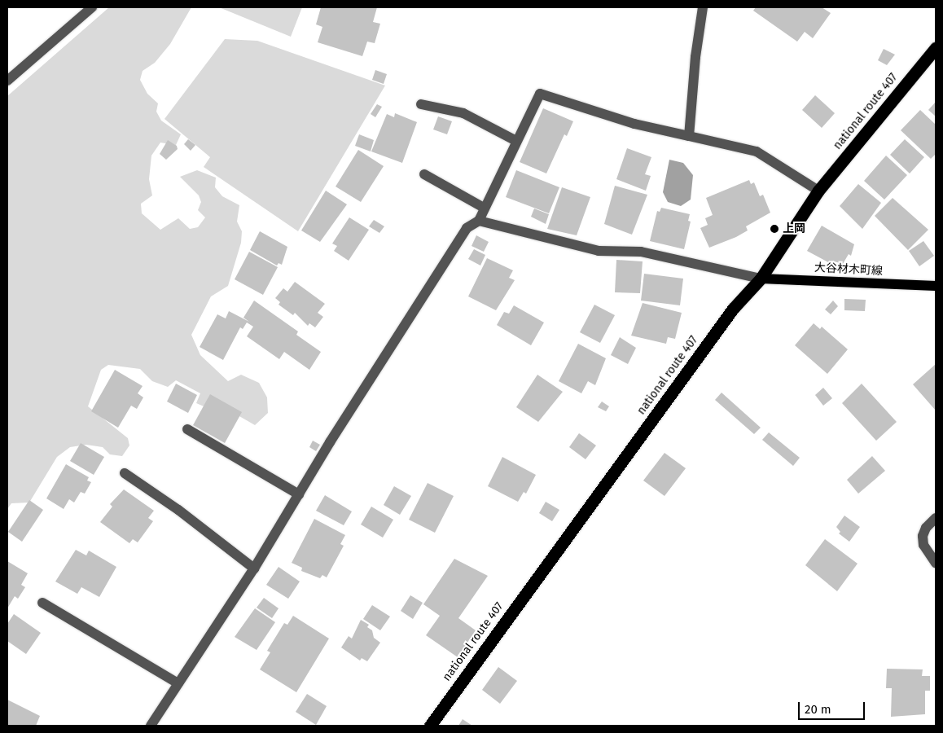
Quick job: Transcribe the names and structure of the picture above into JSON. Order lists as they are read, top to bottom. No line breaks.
{"streets":{"highway":["national route 407"],"main road":["大谷材木町線"]},"crossings":[["national route 407","大谷材木町線"]],"places":["上岡"],"scale_bar":"20 m"}
